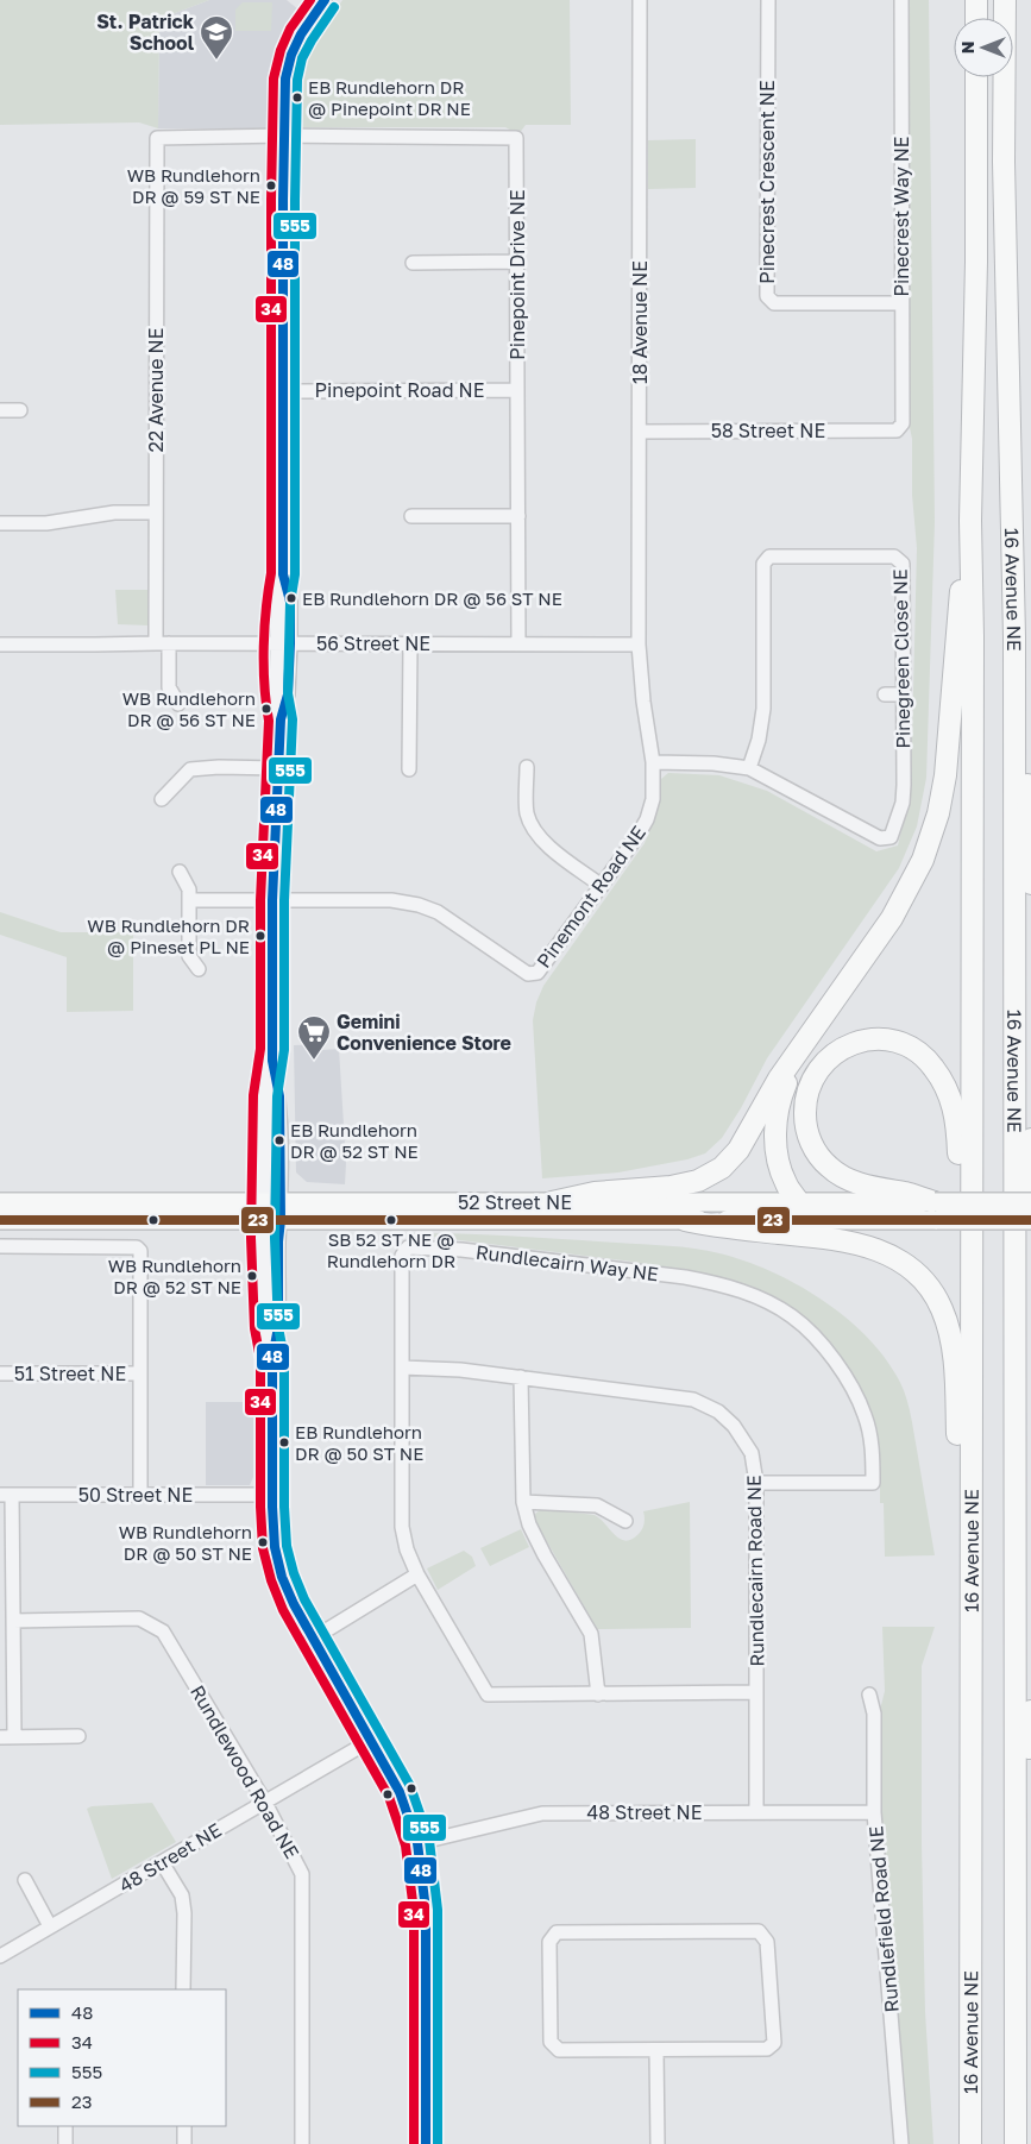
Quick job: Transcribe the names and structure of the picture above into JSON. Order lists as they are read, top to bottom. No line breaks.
{"streets":{"highway":["16 Avenue NE"],"main road":["52 Street NE"],"street":["Pinecrest Crescent NE","Pinecrest Way NE","Pinepoint Drive NE","18 Avenue NE","22 Avenue NE","Pinepoint Road NE","58 Street NE","56 Street NE","Pinegreen Close NE","Pinemont Road NE","Rundlecairn Way NE","51 Street NE","50 Street NE","Rundlecairn Road NE","Rundlewood Road NE","48 Street NE","Rundlefield Road NE"]},"crossings":[["Pinecrest Crescent NE","Pinecrest Way NE"],["Pinecrest Way NE","58 Street NE"],["Pinepoint Drive NE","22 Avenue NE"],["Pinepoint Drive NE","Pinepoint Road NE"],["Pinepoint Drive NE","56 Street NE"],["18 Avenue NE","58 Street NE"],["18 Avenue NE","56 Street NE"],["18 Avenue NE","Pinemont Road NE"],["22 Avenue NE","56 Street NE"],["56 Street NE","Pinemont Road NE"],["Pinegreen Close NE","Pinemont Road NE"],["Rundlecairn Way NE","Rundlecairn Road NE"],["Rundlecairn Road NE","48 Street NE"],["Rundlewood Road NE","48 Street NE"],["48 Street NE","Rundlefield Road NE"]],"places":{"school or university":["St. Patrick School"],"other":["EB Rundlehorn DR @ Pinepoint DR NE","WB Rundlehorn DR @ 59 ST NE","EB Rundlehorn DR @ 56 ST NE","WB Rundlehorn DR @ 56 ST NE","WB Rundlehorn DR @ Pineset PL NE","EB Rundlehorn DR @ 52 ST NE","SB 52 ST NE @ Rundlehorn DR","WB Rundlehorn DR @ 52 ST NE","EB Rundlehorn DR @ 50 ST NE","WB Rundlehorn DR @ 50 ST NE"],"supermarket":["Gemini Convenience Store"]},"lines":["transit line 48","transit line 34","transit line 555","transit line 23"],"legend":["48","34","555","23"],"north":"left"}
